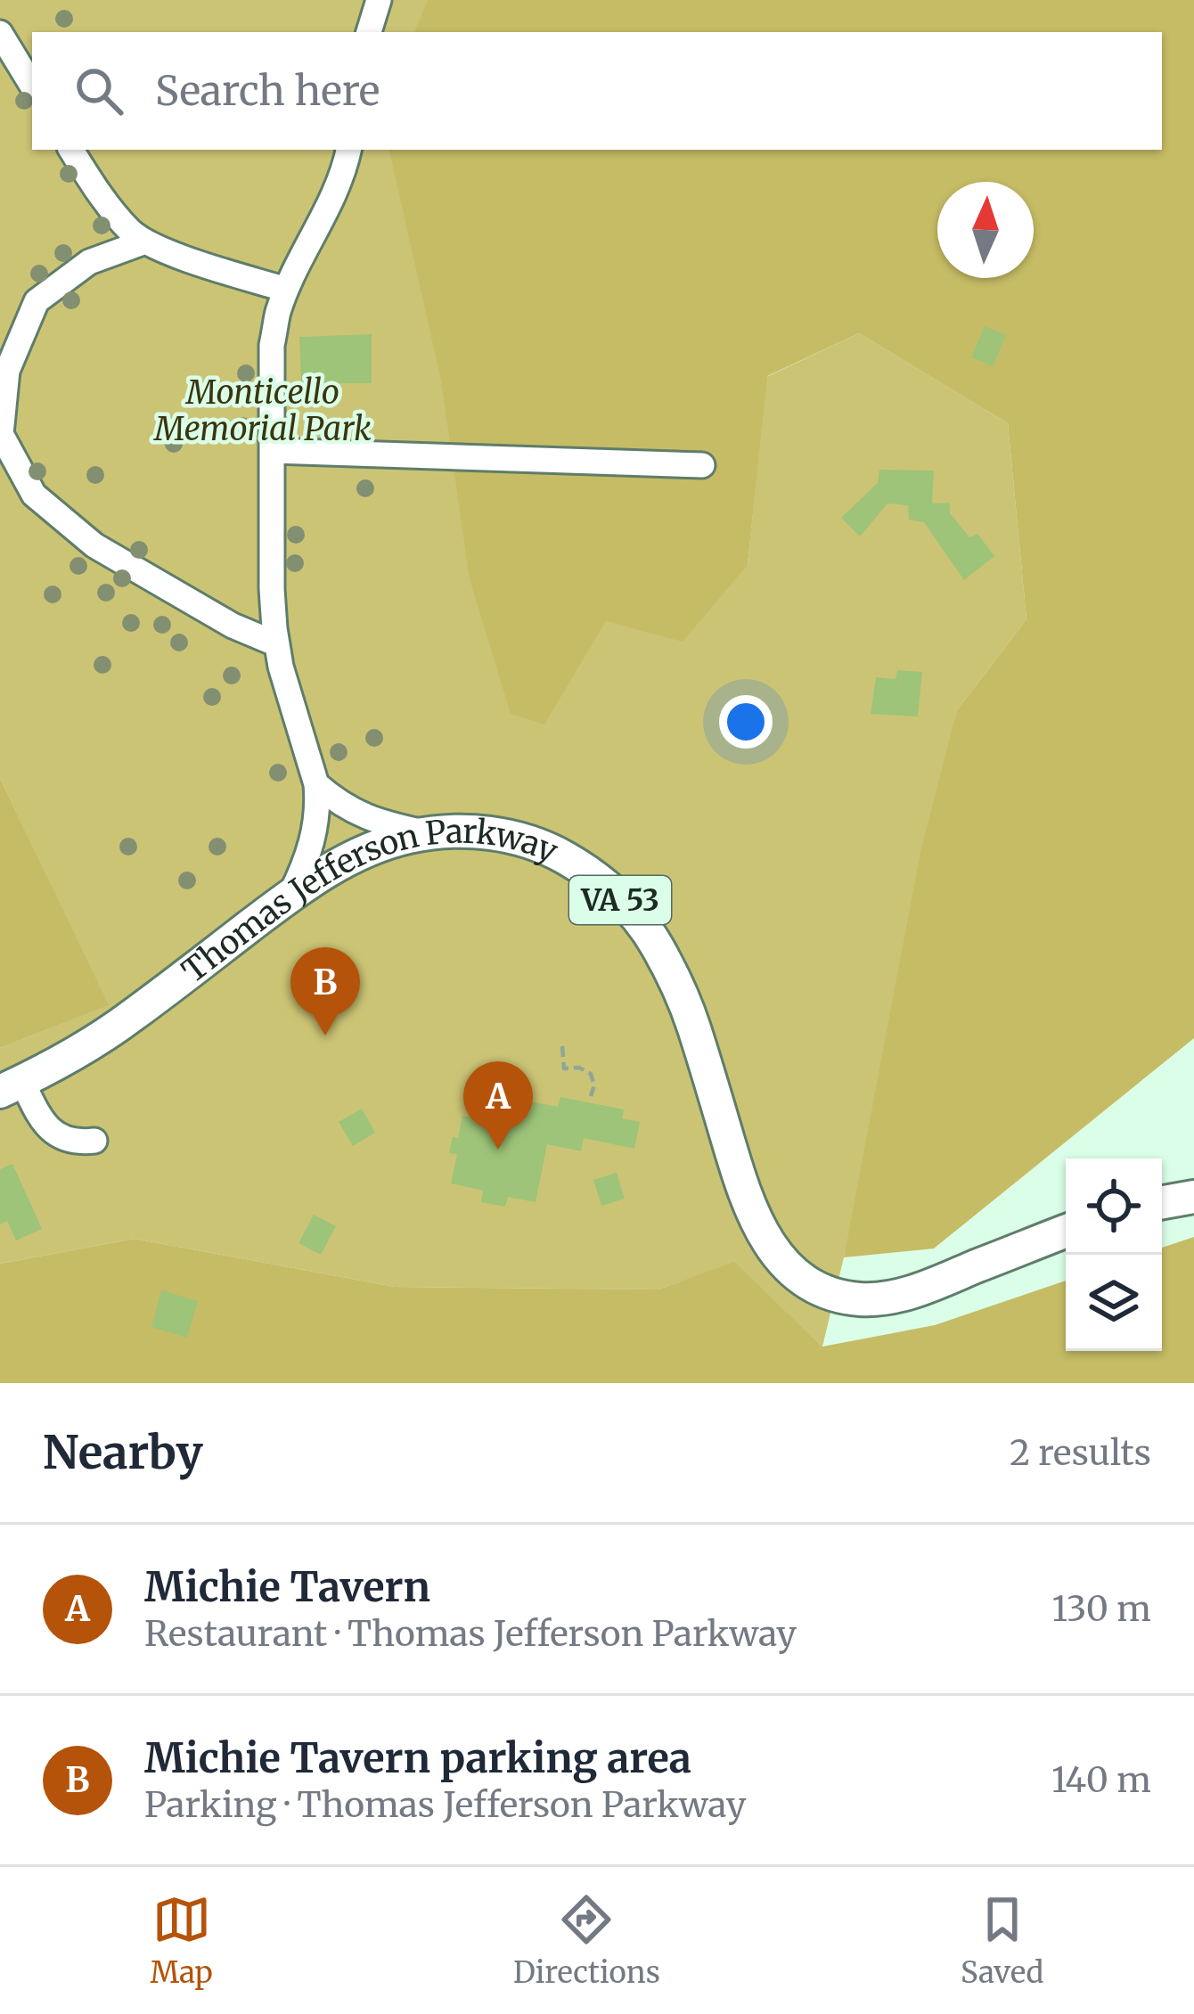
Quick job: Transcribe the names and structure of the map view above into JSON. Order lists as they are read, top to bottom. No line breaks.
{"streets":{"main road":["VA 53","Thomas Jefferson Parkway"]},"parks":["Monticello Memorial Park"],"north":"top","page":{"search":"Search here","pins":["B","A"],"heading":["Nearby","2 results"],"list":[{"mark":"A","name":"Michie Tavern","note":"Restaurant · Thomas Jefferson Parkway","value":"130 m"},{"mark":"B","name":"Michie Tavern parking area","note":"Parking · Thomas Jefferson Parkway","value":"140 m"}],"nav":["Map","Directions","Saved"]}}
